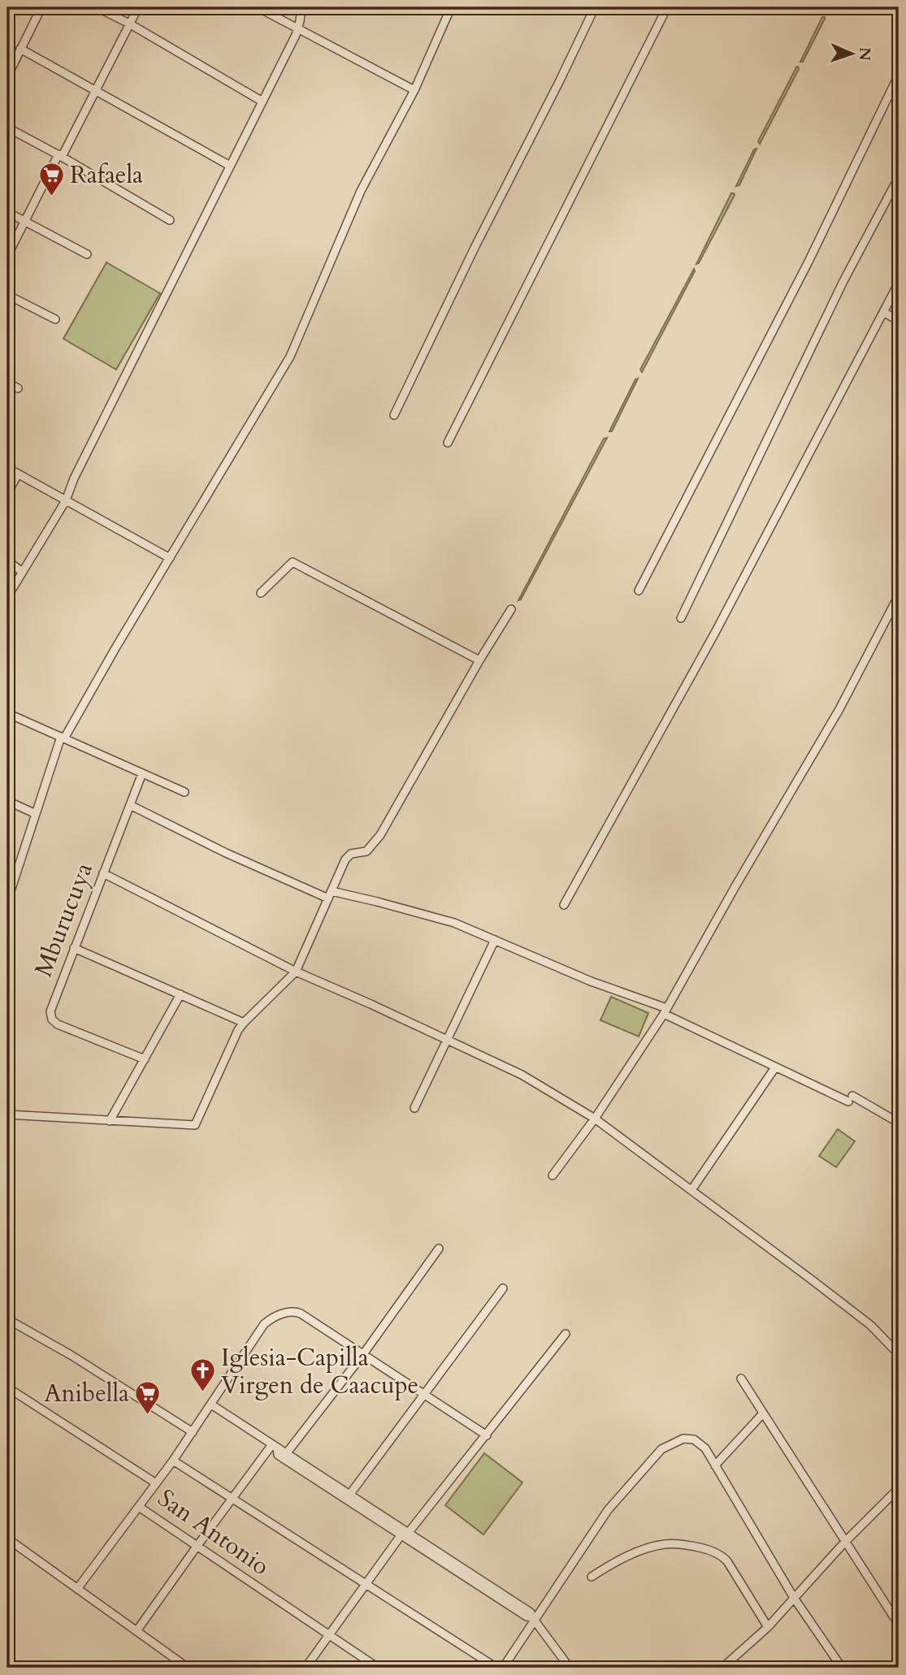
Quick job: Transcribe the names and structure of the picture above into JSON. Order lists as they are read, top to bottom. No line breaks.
{"streets":{"street":["Mburucuya","San Antonio"]},"places":{"supermarket":["Rafaela","Anibella"],"church":["Iglesia-Capilla Virgen de Caacupe"]},"north":"right"}
